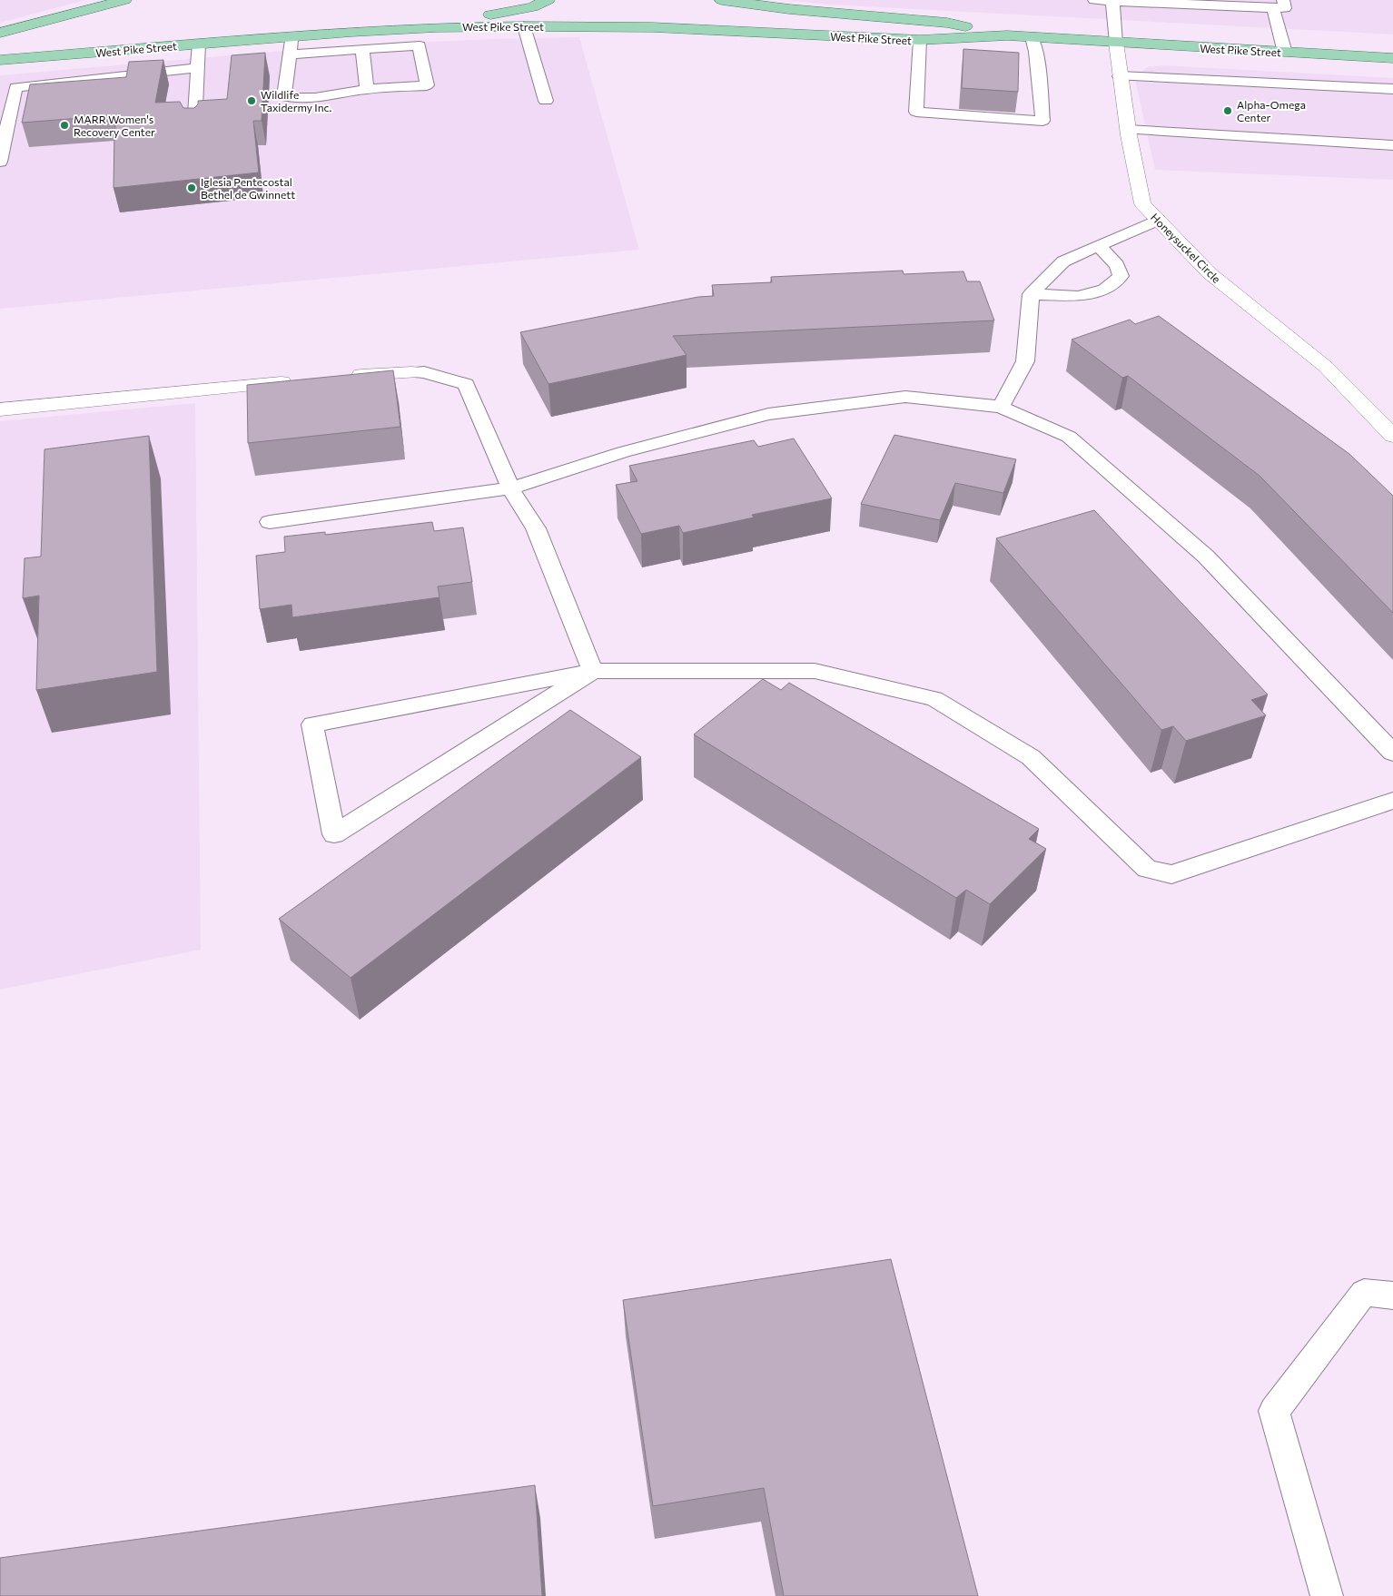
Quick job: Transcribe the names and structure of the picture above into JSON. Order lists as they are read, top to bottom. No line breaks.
{"streets":{"main road":["West Pike Street"],"street":["Honeysuckel Circle"]},"crossings":[["West Pike Street","Honeysuckel Circle"]],"places":["Wildlife Taxidermy Inc.","Alpha-Omega Center","MARR Women's Recovery Center","Iglesia Pentecostal Bethel de Gwinnett"]}
